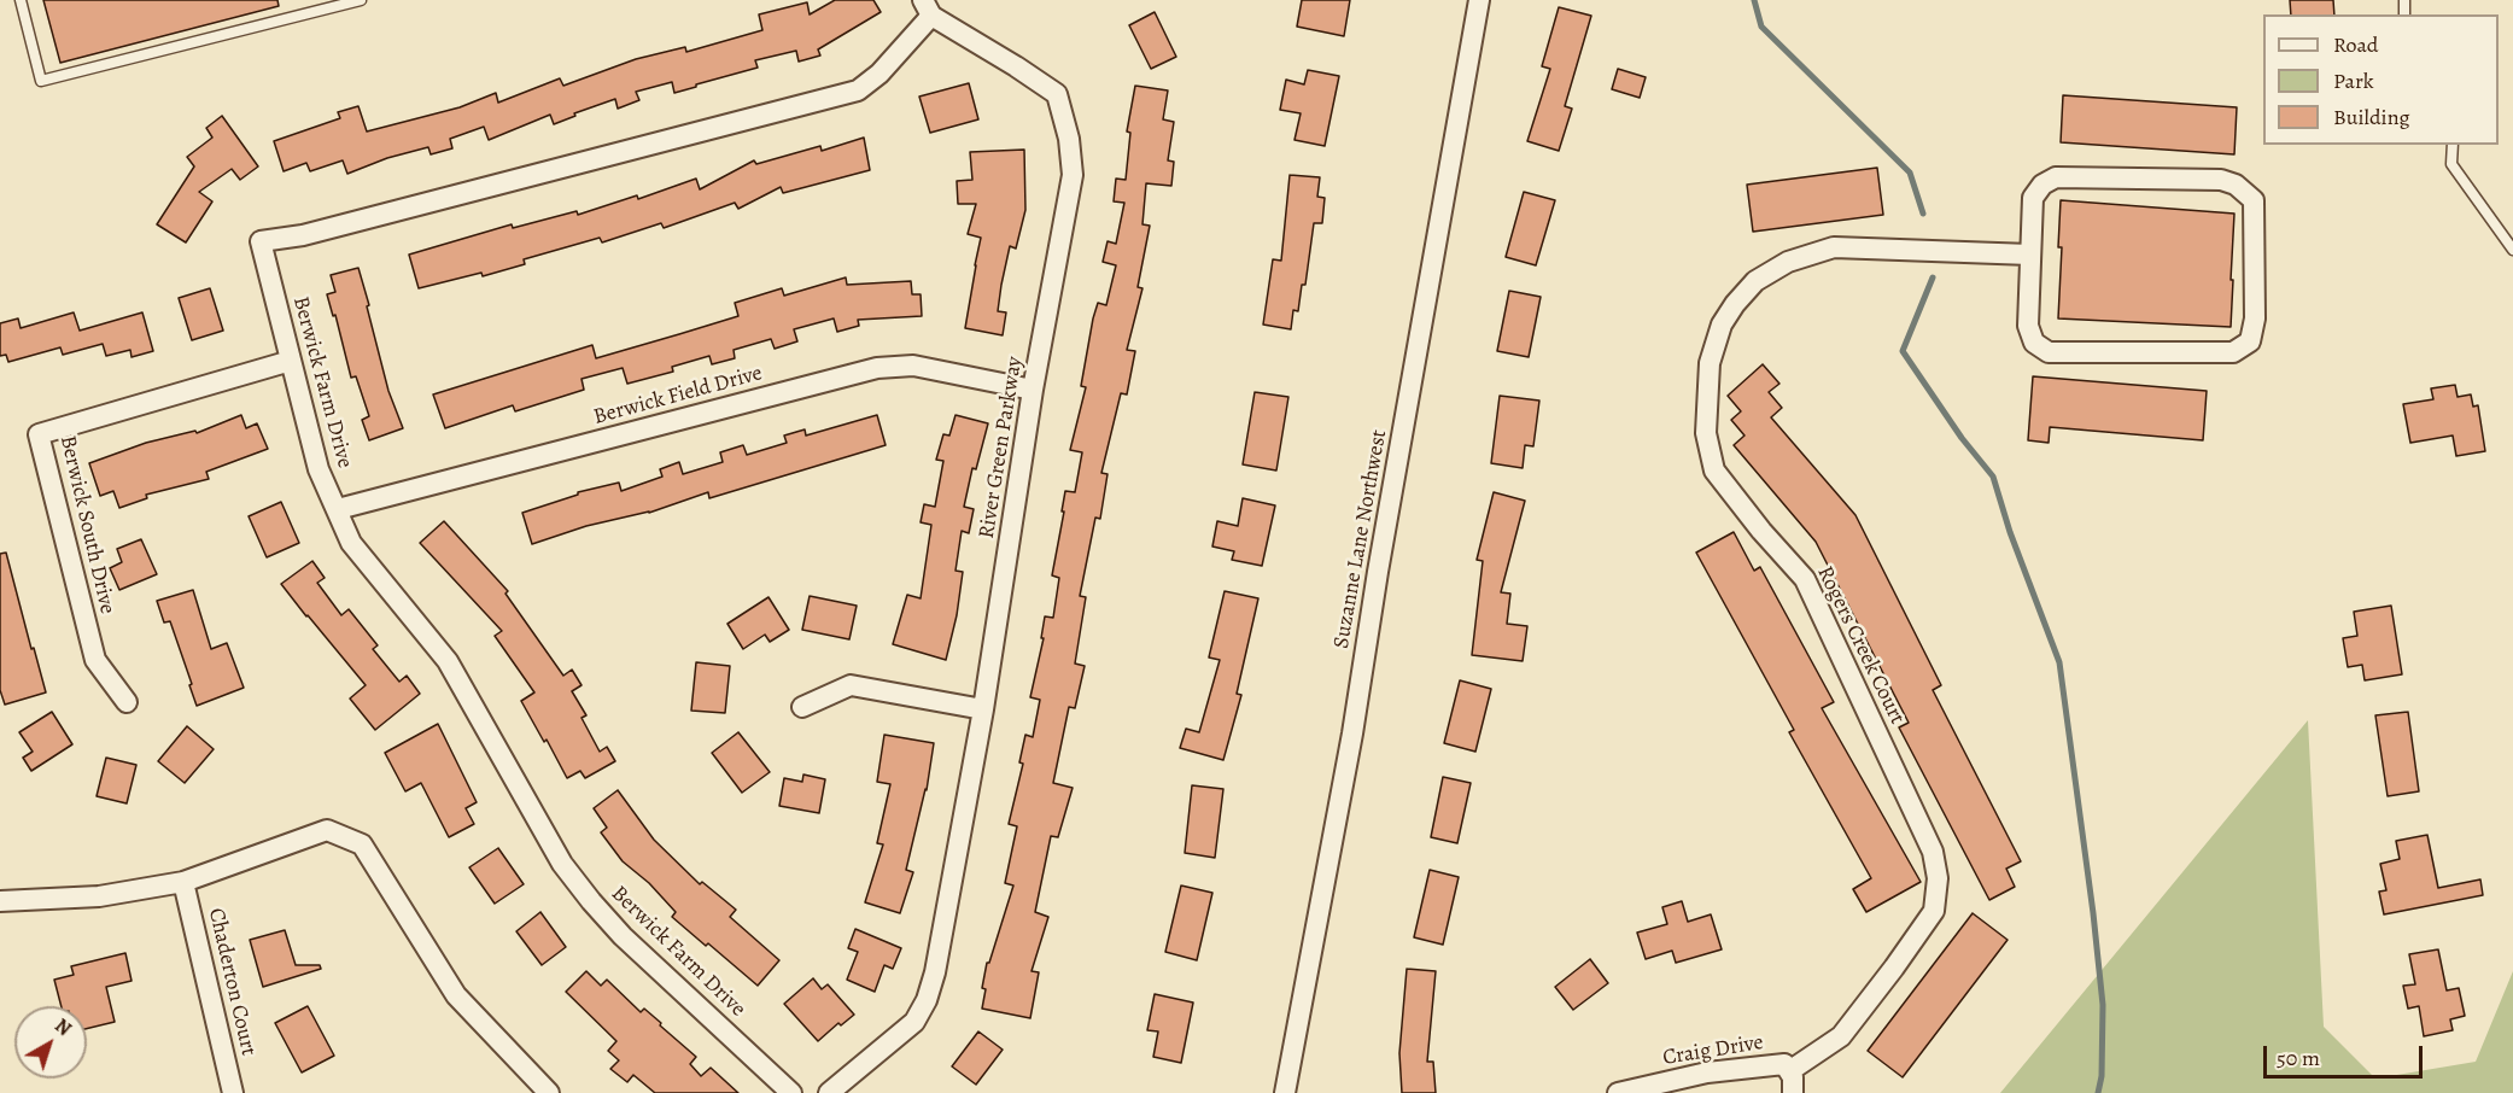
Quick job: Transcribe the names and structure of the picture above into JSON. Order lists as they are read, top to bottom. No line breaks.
{"streets":{"street":["Berwick Farm Drive","Berwick Field Drive","River Green Parkway","Berwick South Drive","Suzanne Lane Northwest","Rogers Creek Court","Chaderton Court","Craig Drive"]},"crossings":[["Berwick Farm Drive","Berwick Field Drive"],["Berwick Farm Drive","River Green Parkway"],["Berwick Farm Drive","Berwick South Drive"],["Berwick Field Drive","River Green Parkway"],["Rogers Creek Court","Craig Drive"]],"legend":["Road","Park","Building"],"scale_bar":"50 m","north":"top right"}
